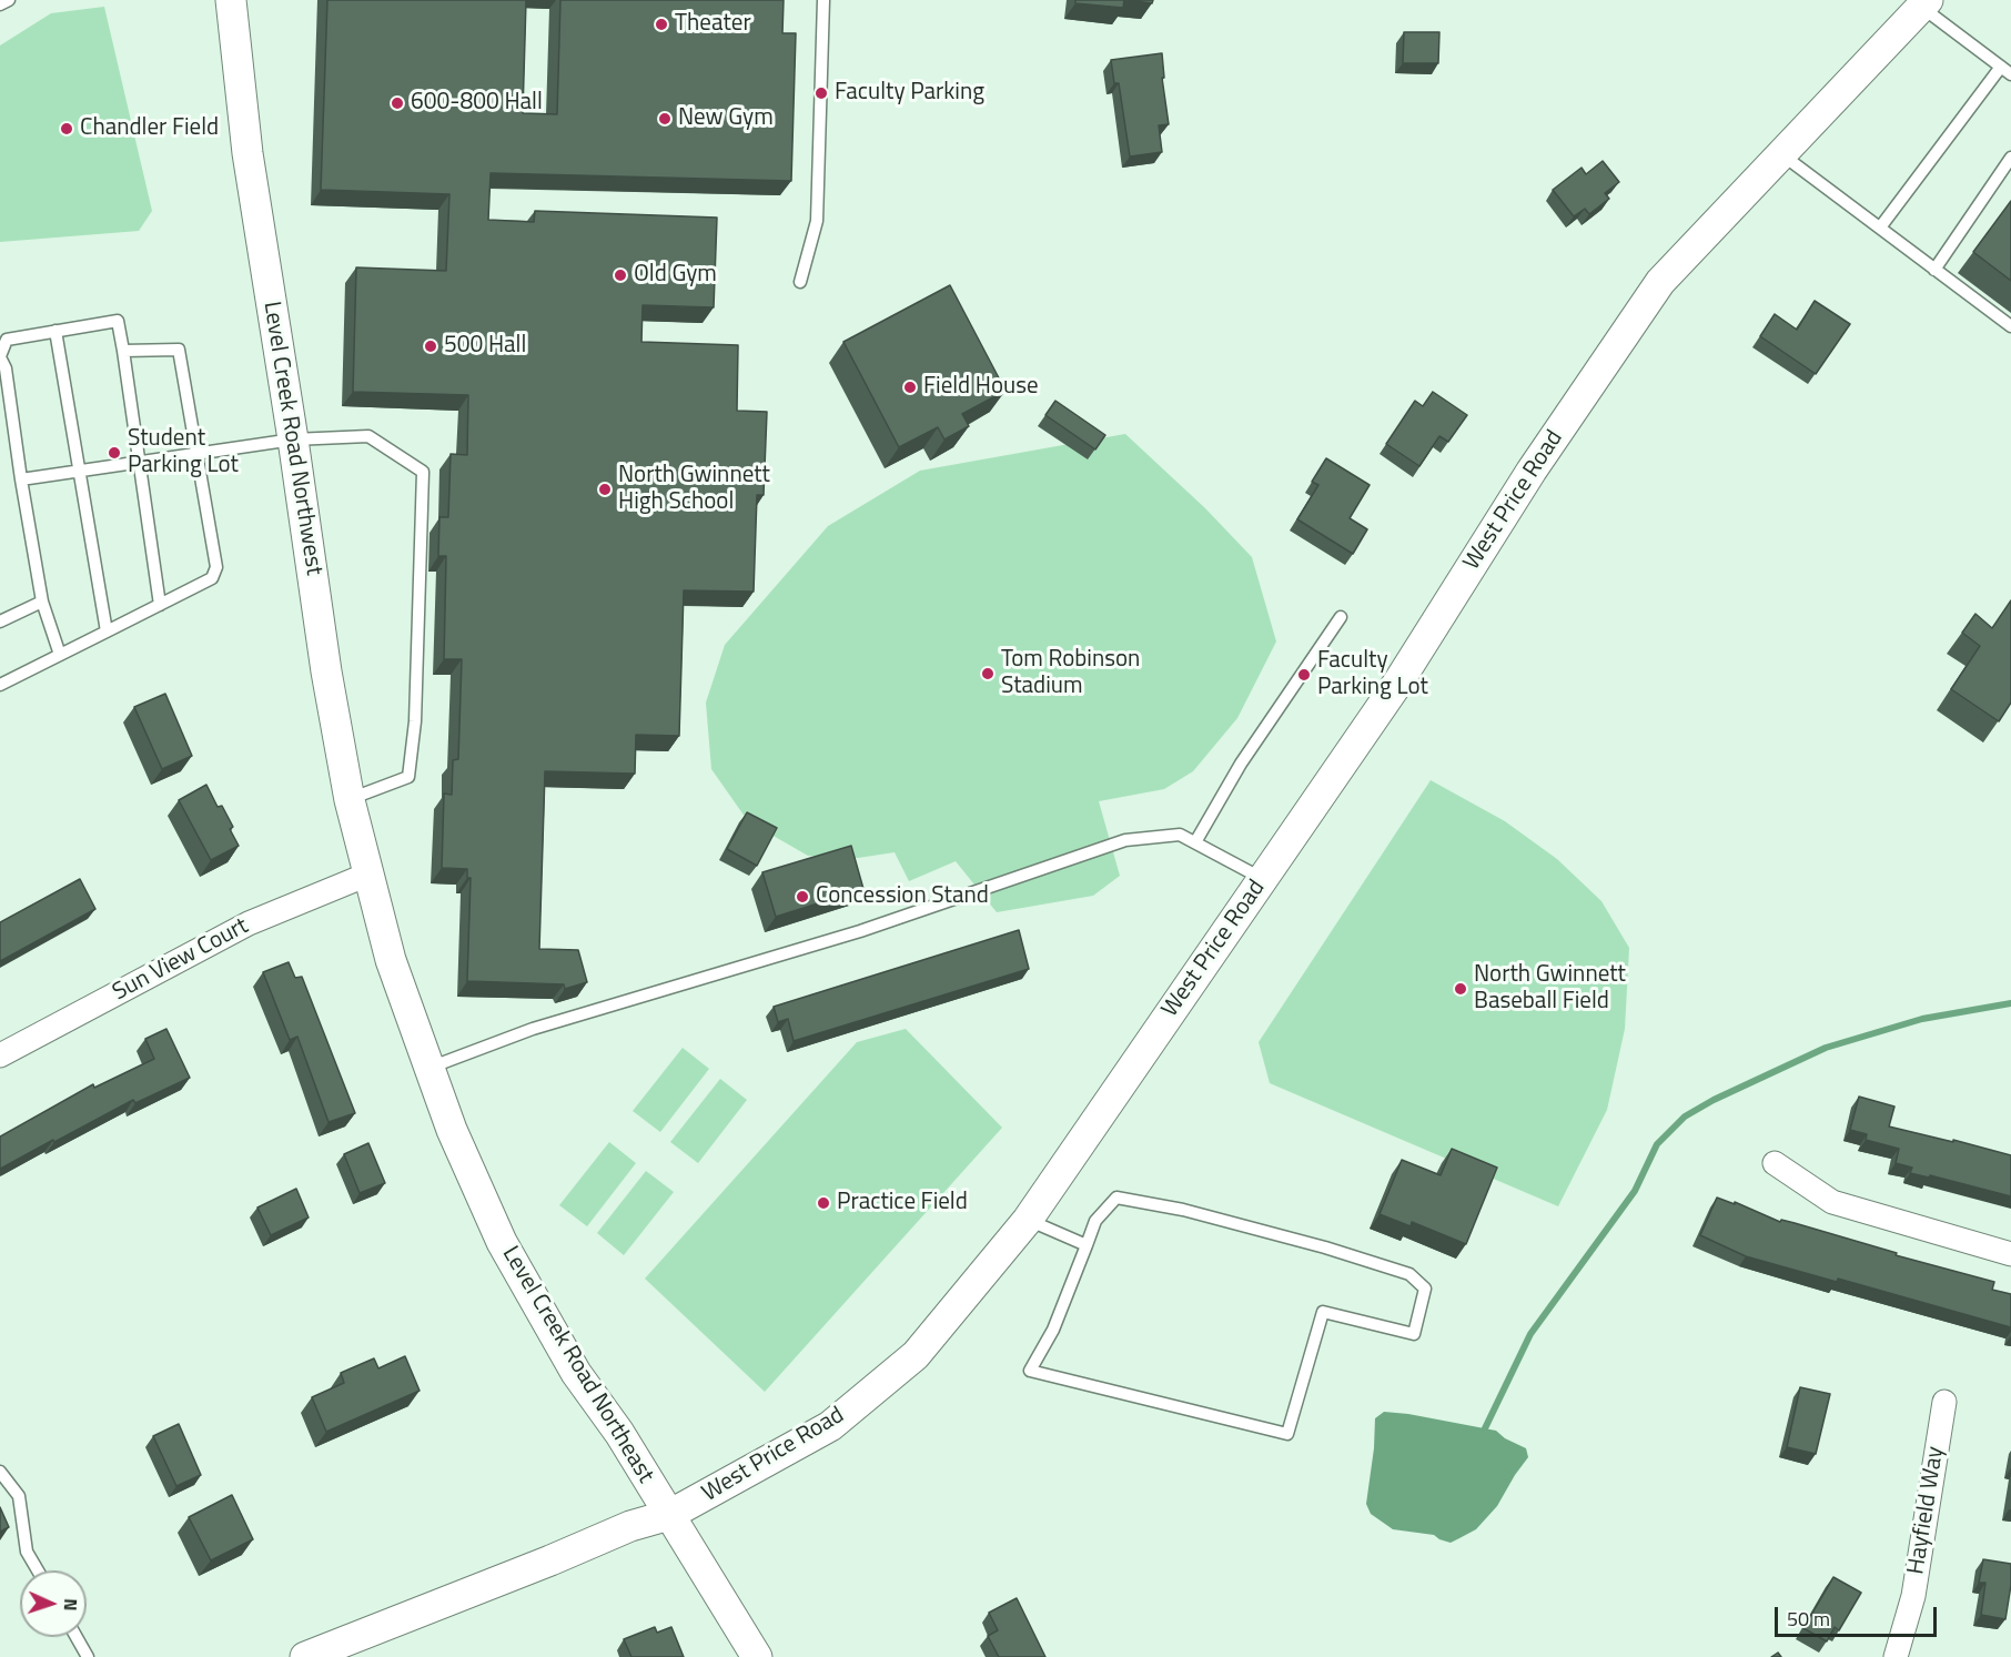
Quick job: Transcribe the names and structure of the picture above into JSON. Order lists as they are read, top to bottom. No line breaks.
{"streets":{"street":["Level Creek Road Northwest","West Price Road","Sun View Court","Level Creek Road Northeast","Hayfield Way"]},"crossings":[["Level Creek Road Northwest","Sun View Court"],["Level Creek Road Northwest","Level Creek Road Northeast"],["West Price Road","Level Creek Road Northeast"],["Sun View Court","Level Creek Road Northeast"]],"places":["Theater","Faculty Parking","600-800 Hall","New Gym","Chandler Field","Old Gym","500 Hall","Field House","Student Parking Lot","North Gwinnett High School","Tom Robinson Stadium","Faculty Parking Lot","Concession Stand","North Gwinnett Baseball Field","Practice Field"],"scale_bar":"50 m","north":"right"}
